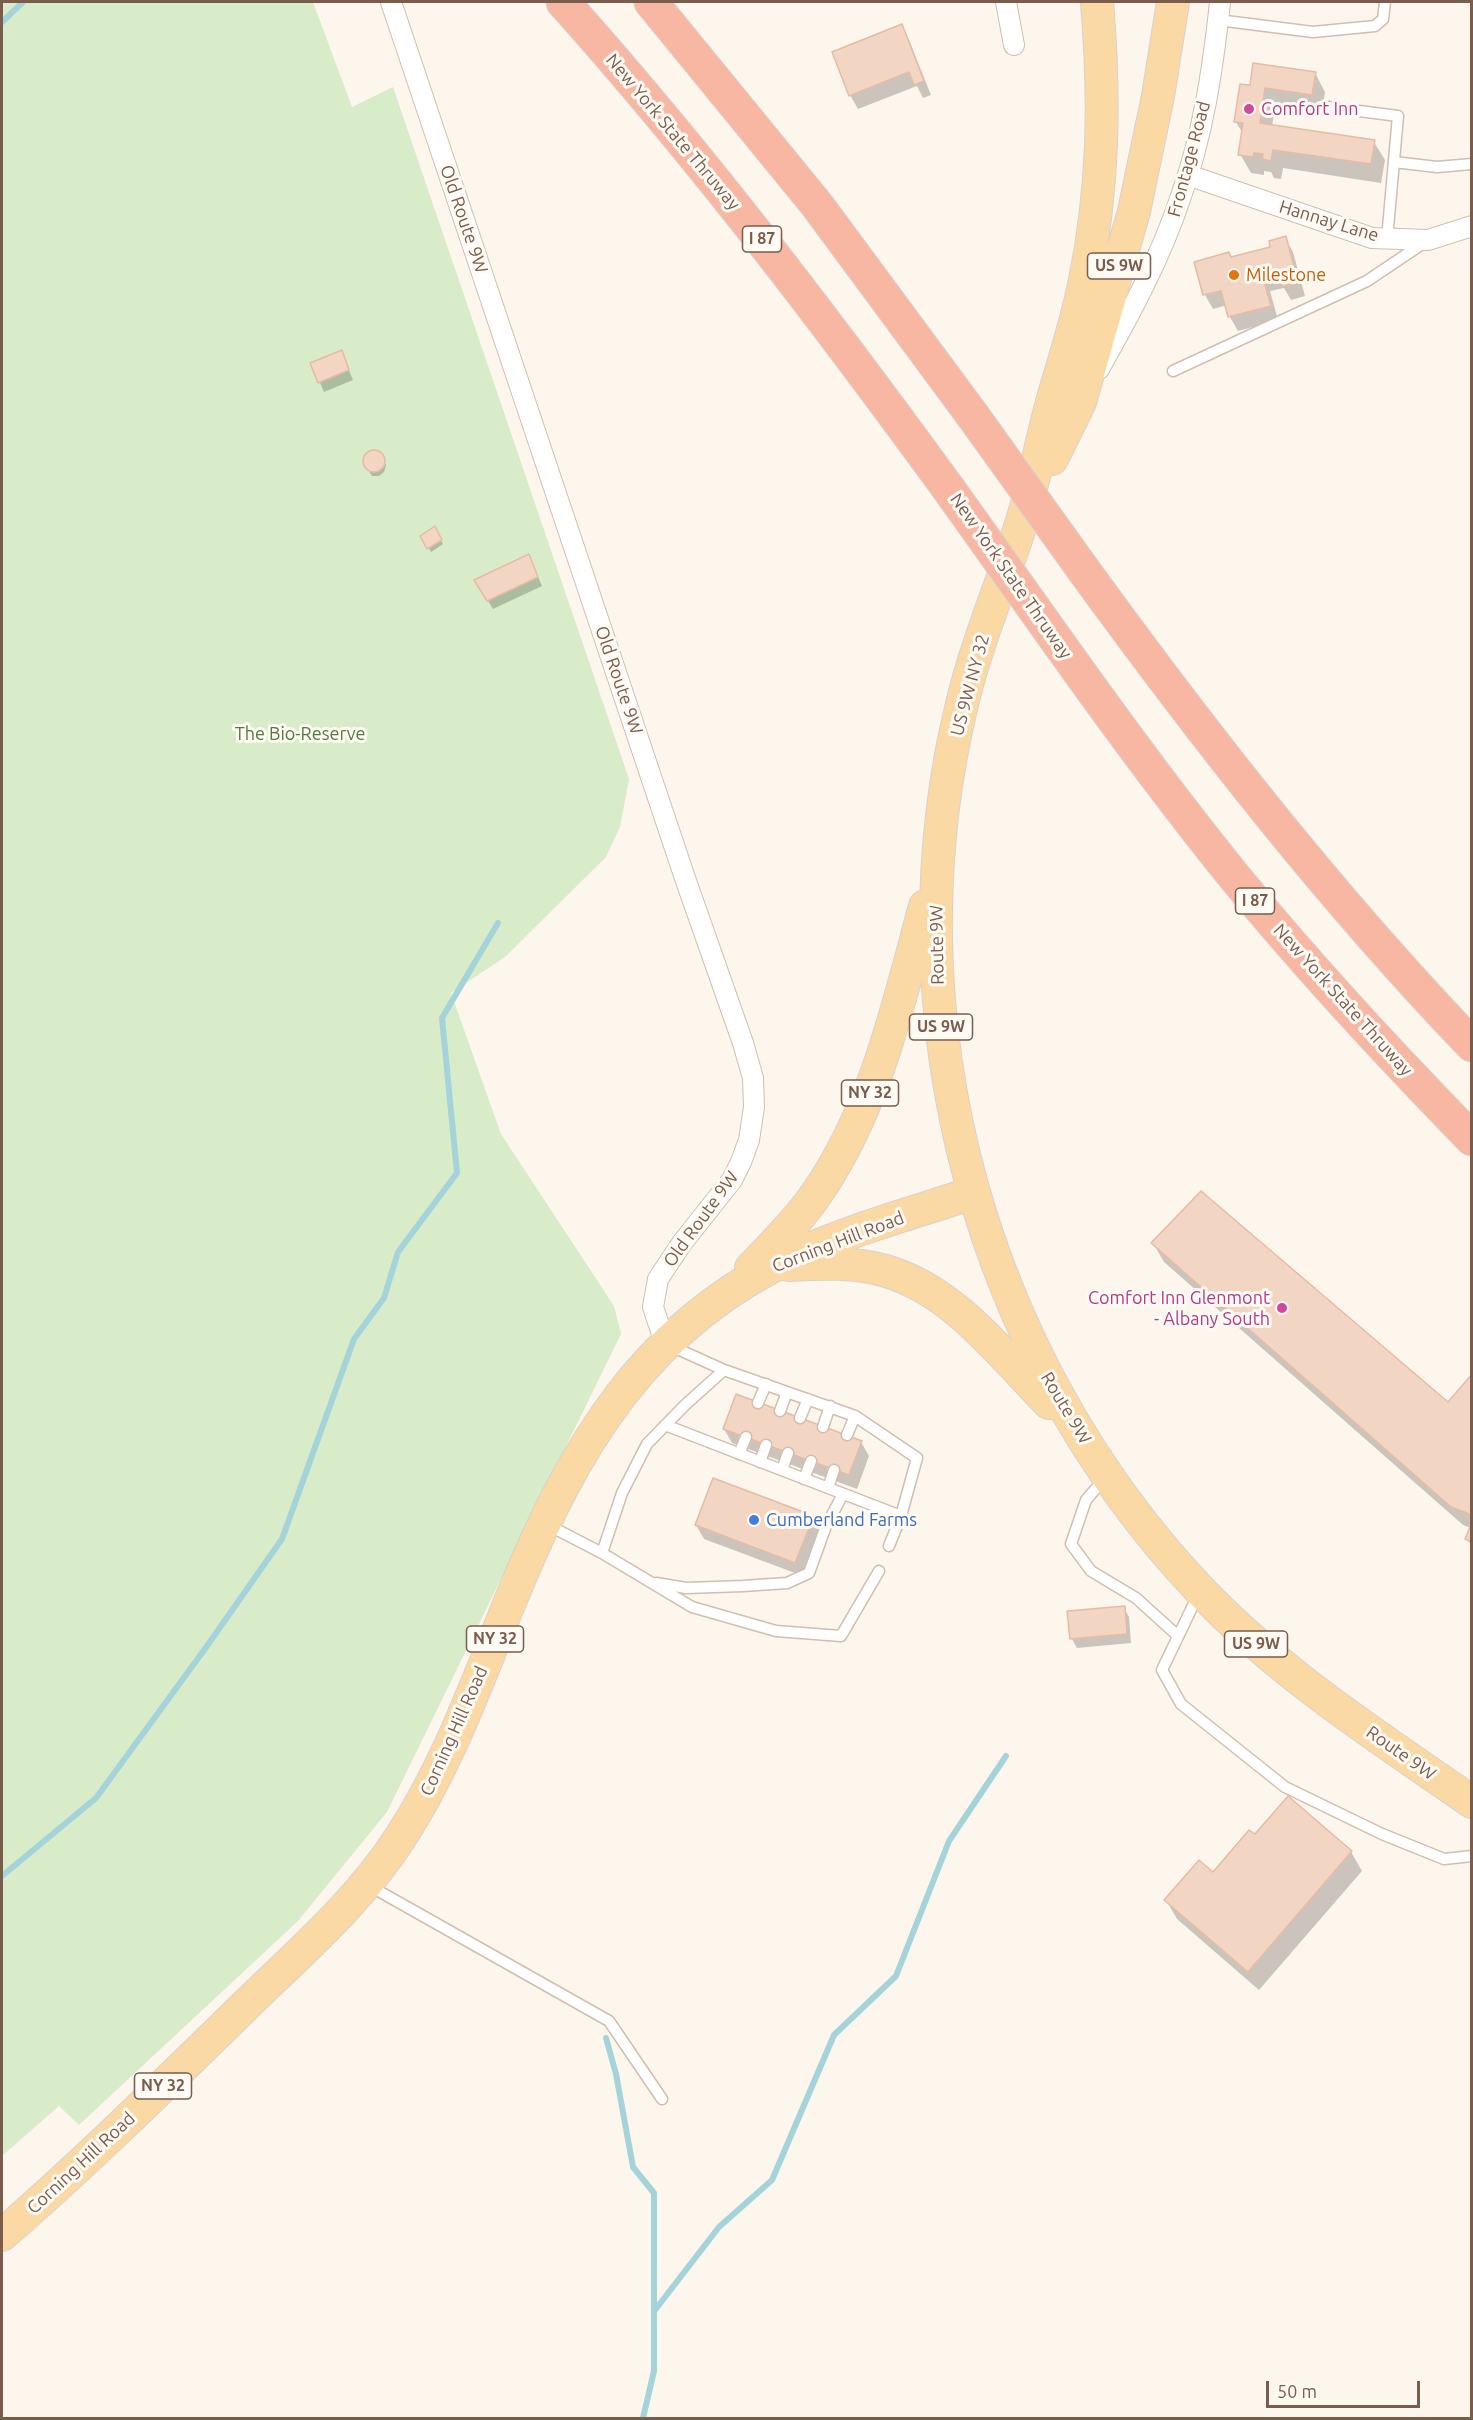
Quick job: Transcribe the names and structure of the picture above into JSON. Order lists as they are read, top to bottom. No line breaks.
{"streets":{"highway":["New York State Thruway","I 87"],"main road":["US 9W","US 9W NY 32","Route 9W","NY 32","Corning Hill Road"],"street":["Frontage Road","Old Route 9W","Hannay Lane"]},"crossings":[["Frontage Road","Hannay Lane"],["Frontage Road","US 9W"],["Old Route 9W","Corning Hill Road"],["US 9W","US 9W NY 32"],["US 9W NY 32","Route 9W"],["US 9W NY 32","NY 32"],["Route 9W","NY 32"],["Route 9W","Corning Hill Road"],["NY 32","Corning Hill Road"]],"parks":["The Bio-Reserve"],"places":["Comfort Inn","Milestone","Comfort Inn Glenmont - Albany South","Cumberland Farms"],"scale_bar":"50 m"}
